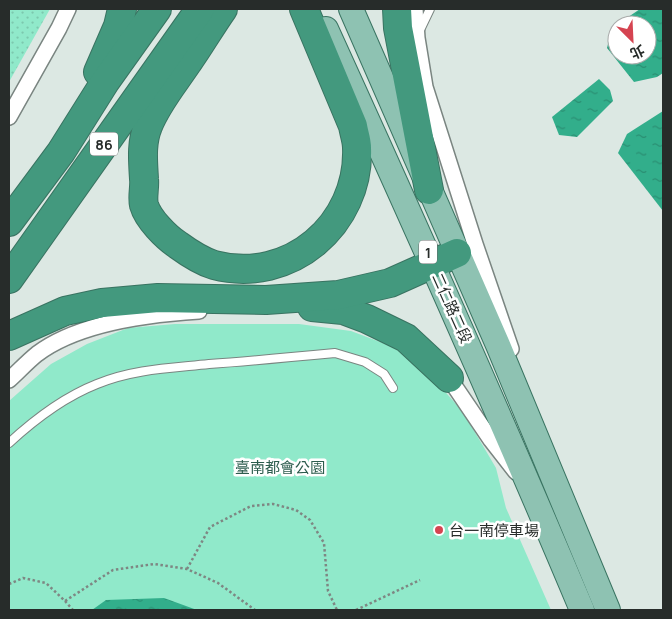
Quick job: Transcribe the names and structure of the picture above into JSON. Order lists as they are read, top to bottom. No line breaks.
{"streets":{"highway":["86"],"main road":["1","二仁路二段"]},"parks":["臺南都會公園"],"places":["台一南停車場"],"north":"bottom right"}
